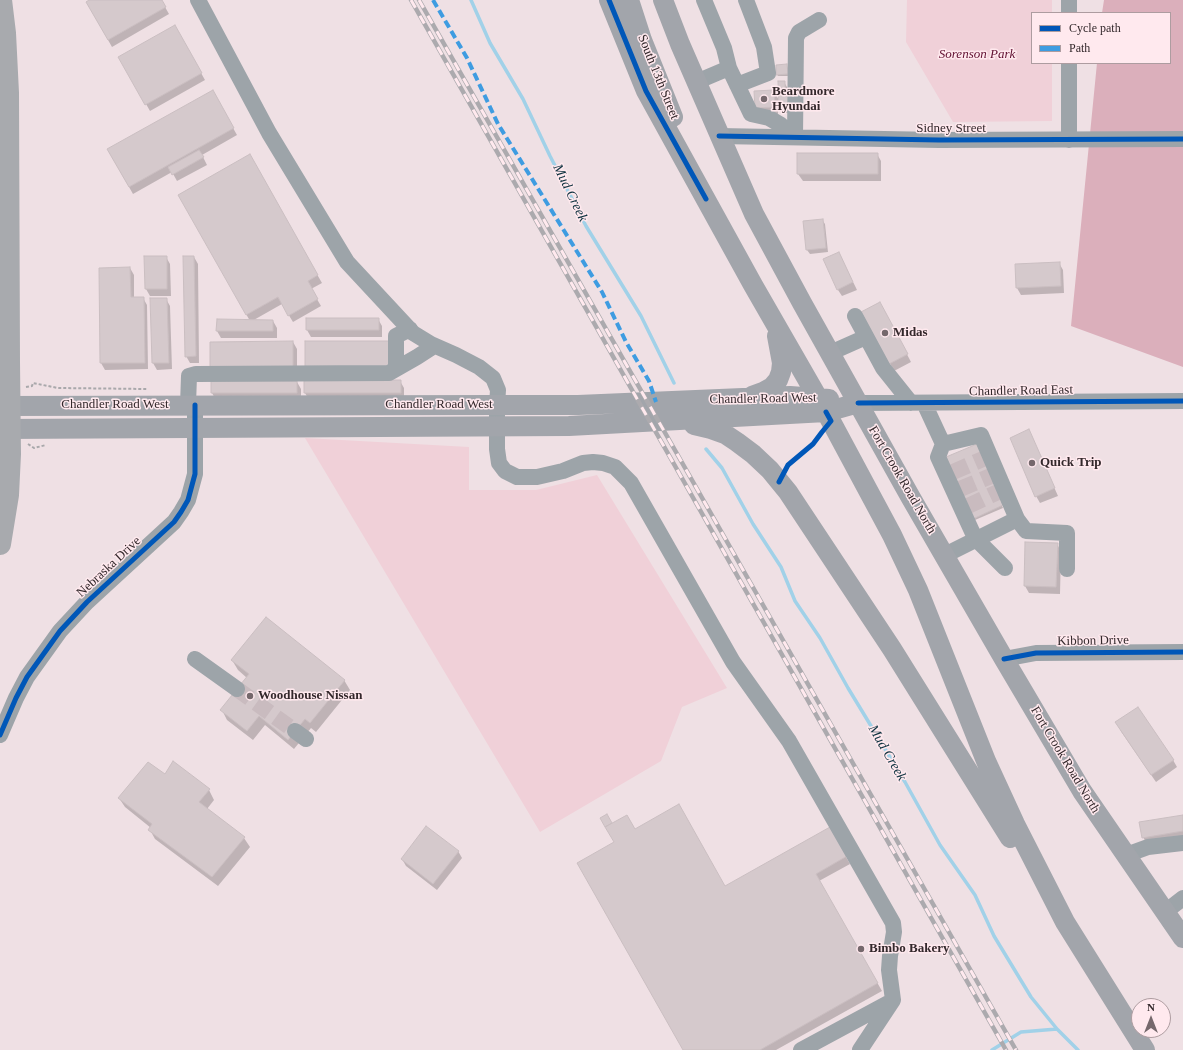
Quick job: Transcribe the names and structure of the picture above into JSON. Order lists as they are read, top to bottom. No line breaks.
{"streets":{"main road":["South 13th Street","Chandler Road West","Fort Crook Road North"],"street":["Sidney Street","Chandler Road East","Nebraska Drive","Kibbon Drive"]},"crossings":[["Sidney Street","Fort Crook Road North"],["Chandler Road East","Chandler Road West"],["Chandler Road East","Fort Crook Road North"],["Chandler Road West","Fort Crook Road North"],["Chandler Road West","Nebraska Drive"],["Fort Crook Road North","Kibbon Drive"]],"water":["Mud Creek"],"parks":["Sorenson Park"],"places":["Beardmore Hyundai","Midas","Quick Trip","Woodhouse Nissan","Bimbo Bakery"],"legend":["Cycle path","Path"],"north":"top"}
